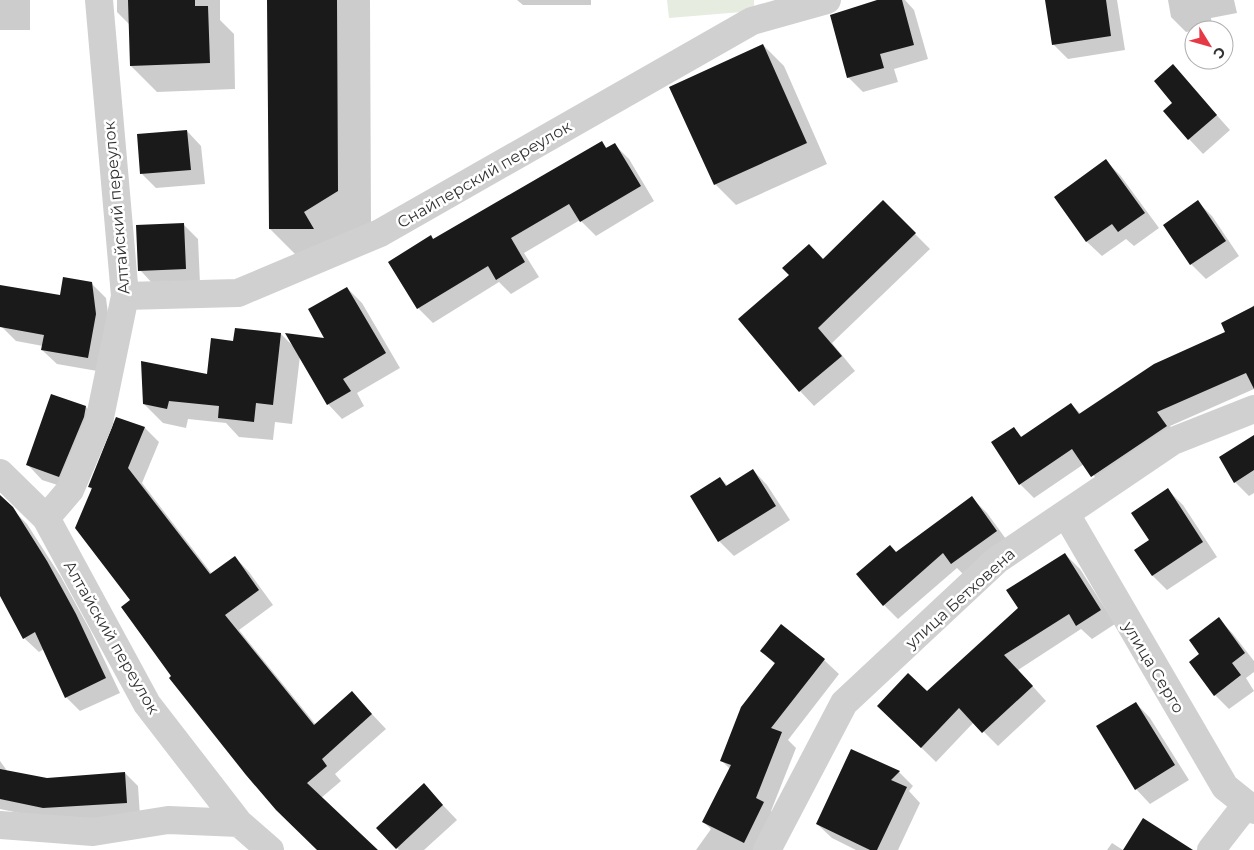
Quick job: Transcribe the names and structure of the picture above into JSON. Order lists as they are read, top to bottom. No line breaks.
{"streets":{"street":["Снайперский переулок","Алтайский переулок","улица Бетховена","улица Серго"]},"crossings":[["Снайперский переулок","Алтайский переулок"],["улица Бетховена","улица Серго"]],"north":"bottom right"}
